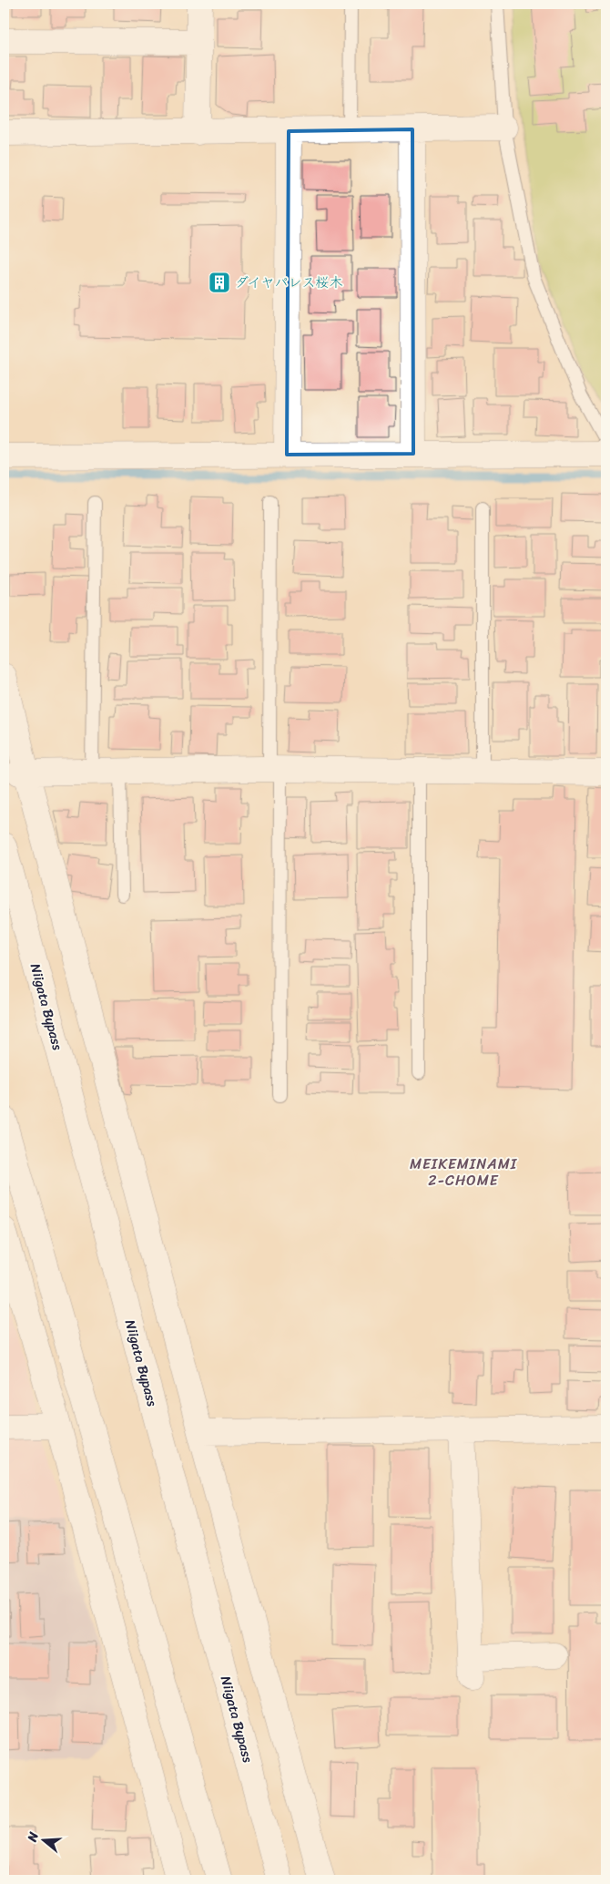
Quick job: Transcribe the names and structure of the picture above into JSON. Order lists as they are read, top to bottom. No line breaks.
{"streets":{"main road":["Niigata Bypass"]},"districts":["MEIKEMINAMI 2-CHOME"],"places":{"building":["ダイヤパレス桜木"]},"north":"left"}
